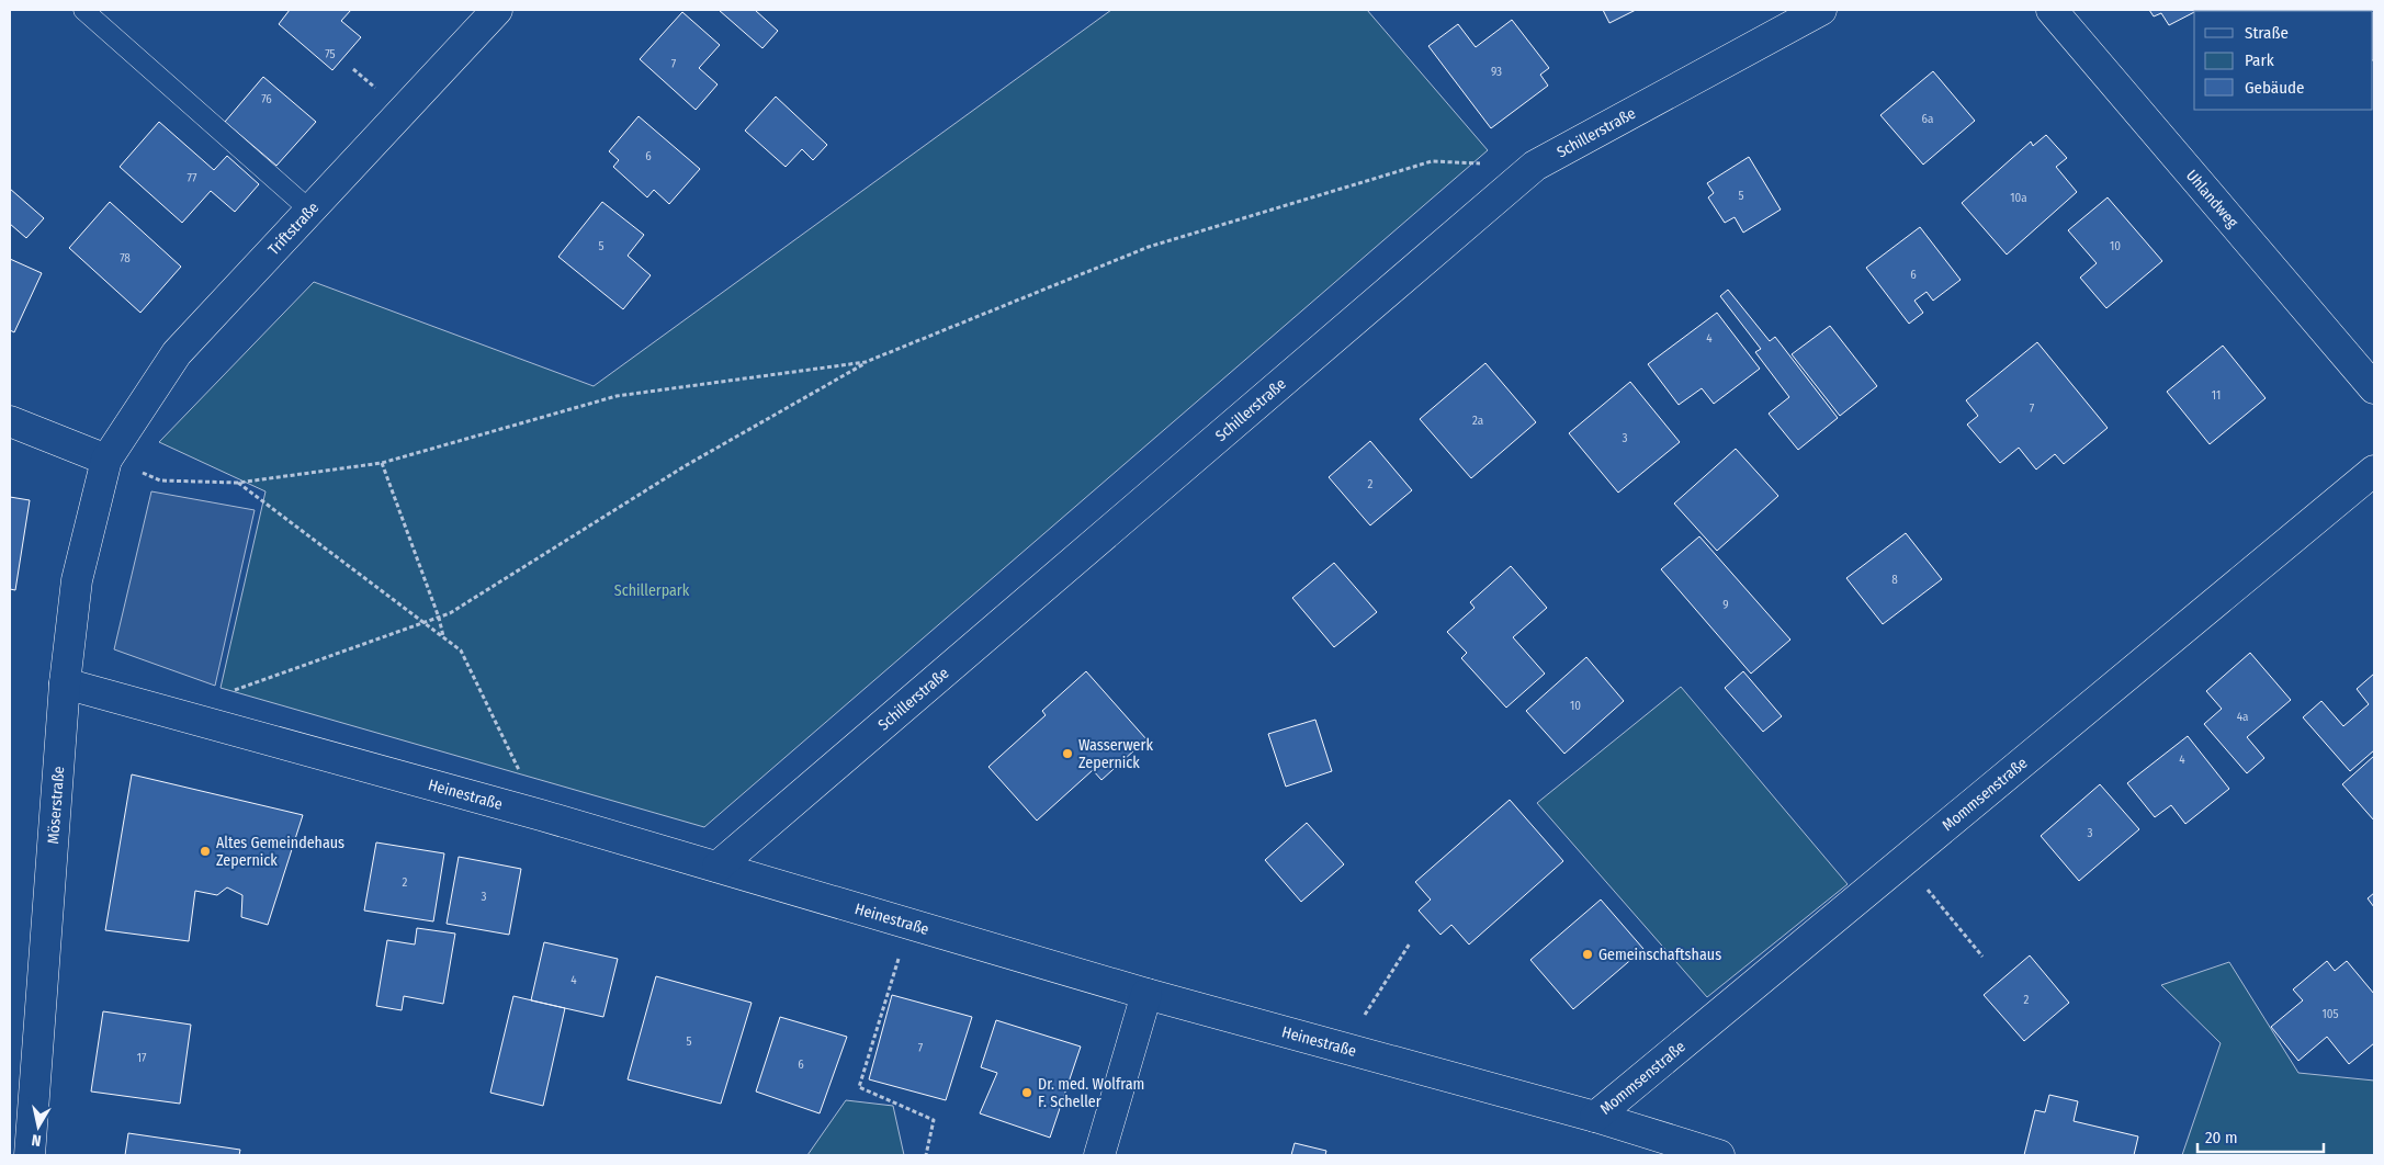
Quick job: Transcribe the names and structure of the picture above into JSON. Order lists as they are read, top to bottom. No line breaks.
{"streets":{"street":["Schillerstraße","Uhlandweg","Triftstraße","Mommsenstraße","Heinestraße","Möserstraße"]},"crossings":[["Schillerstraße","Heinestraße"],["Triftstraße","Möserstraße"],["Mommsenstraße","Heinestraße"],["Heinestraße","Möserstraße"]],"parks":["Schillerpark"],"places":["Wasserwerk Zepernick","Altes Gemeindehaus Zepernick","Gemeinschaftshaus","Dr. med. Wolfram F. Scheller"],"house_numbers":["75","7","93","76","6a","6","77","5","10a","5","10","78","6","4","11","7","2a","3","2","8","9","10","4a","4","3","2","3","4","2","105","5","7","17","6"],"legend":["Straße","Park","Gebäude"],"scale_bar":"20 m","north":"bottom"}
